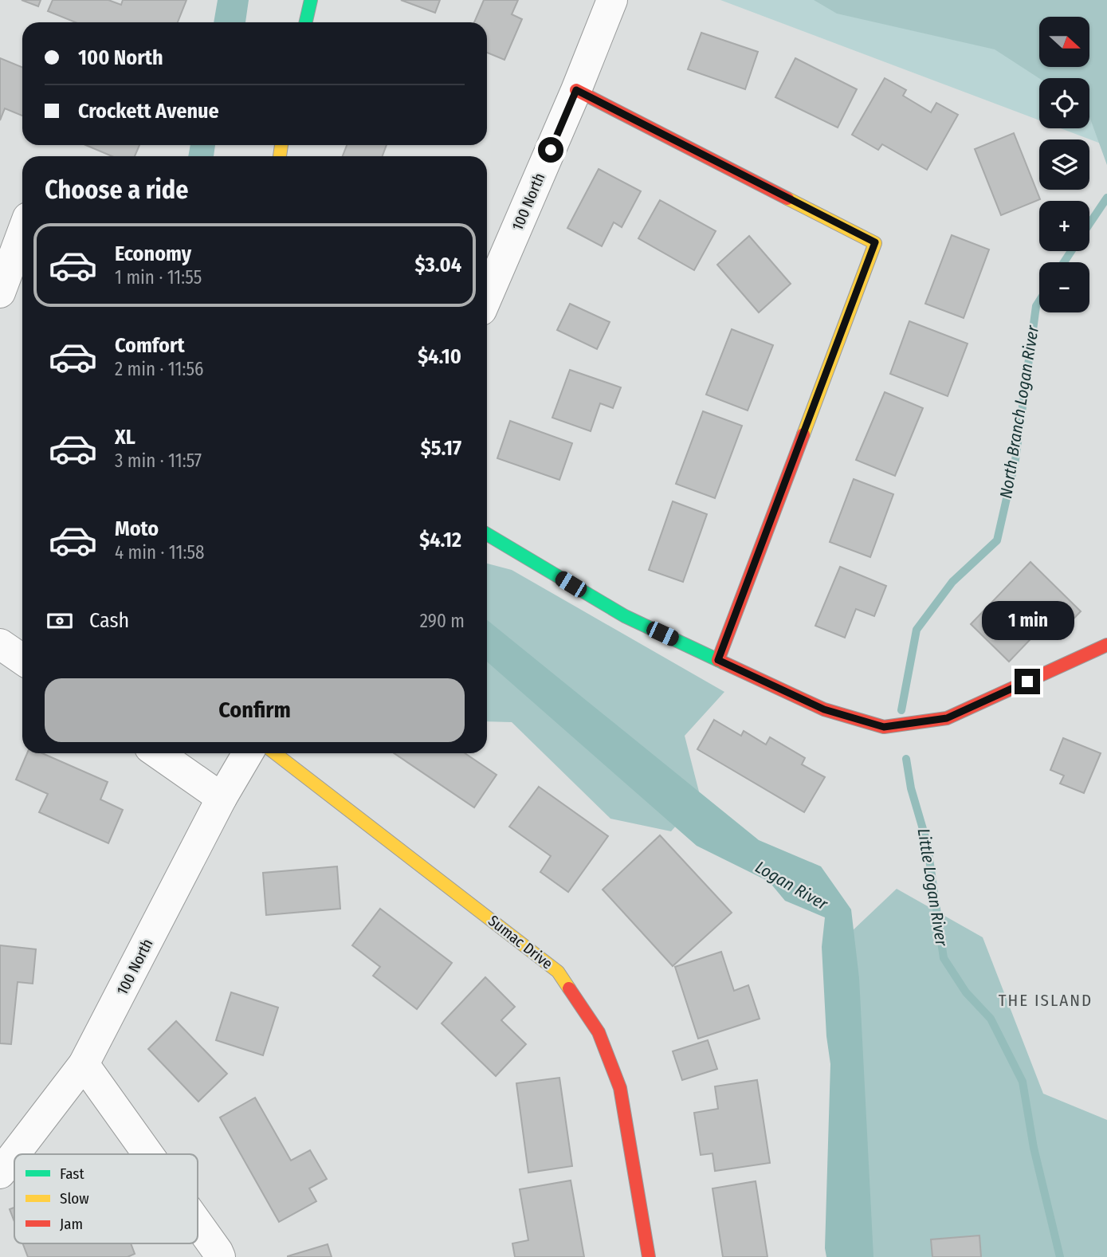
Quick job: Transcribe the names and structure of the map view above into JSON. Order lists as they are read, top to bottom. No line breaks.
{"streets":{"street":["100 North","Sumac Drive"]},"districts":["THE ISLAND"],"water":["North Branch Logan River","Logan River","Little Logan River"],"legend":["Fast","Slow","Jam"],"north":"right","page":{"map_buttons":["+","−"],"banner":["100 North","Crockett Avenue"],"heading":"Choose a ride","list":[{"name":"Economy","note":"1 min · 11:55","value":"$3.04"},{"name":"Comfort","note":"2 min · 11:56","value":"$4.10"},{"name":"XL","note":"3 min · 11:57","value":"$5.17"},{"name":"Moto","note":"4 min · 11:58","value":"$4.12"}],"pay":["Cash","290 m"],"bubble":"1 min","buttons":"Confirm"}}
